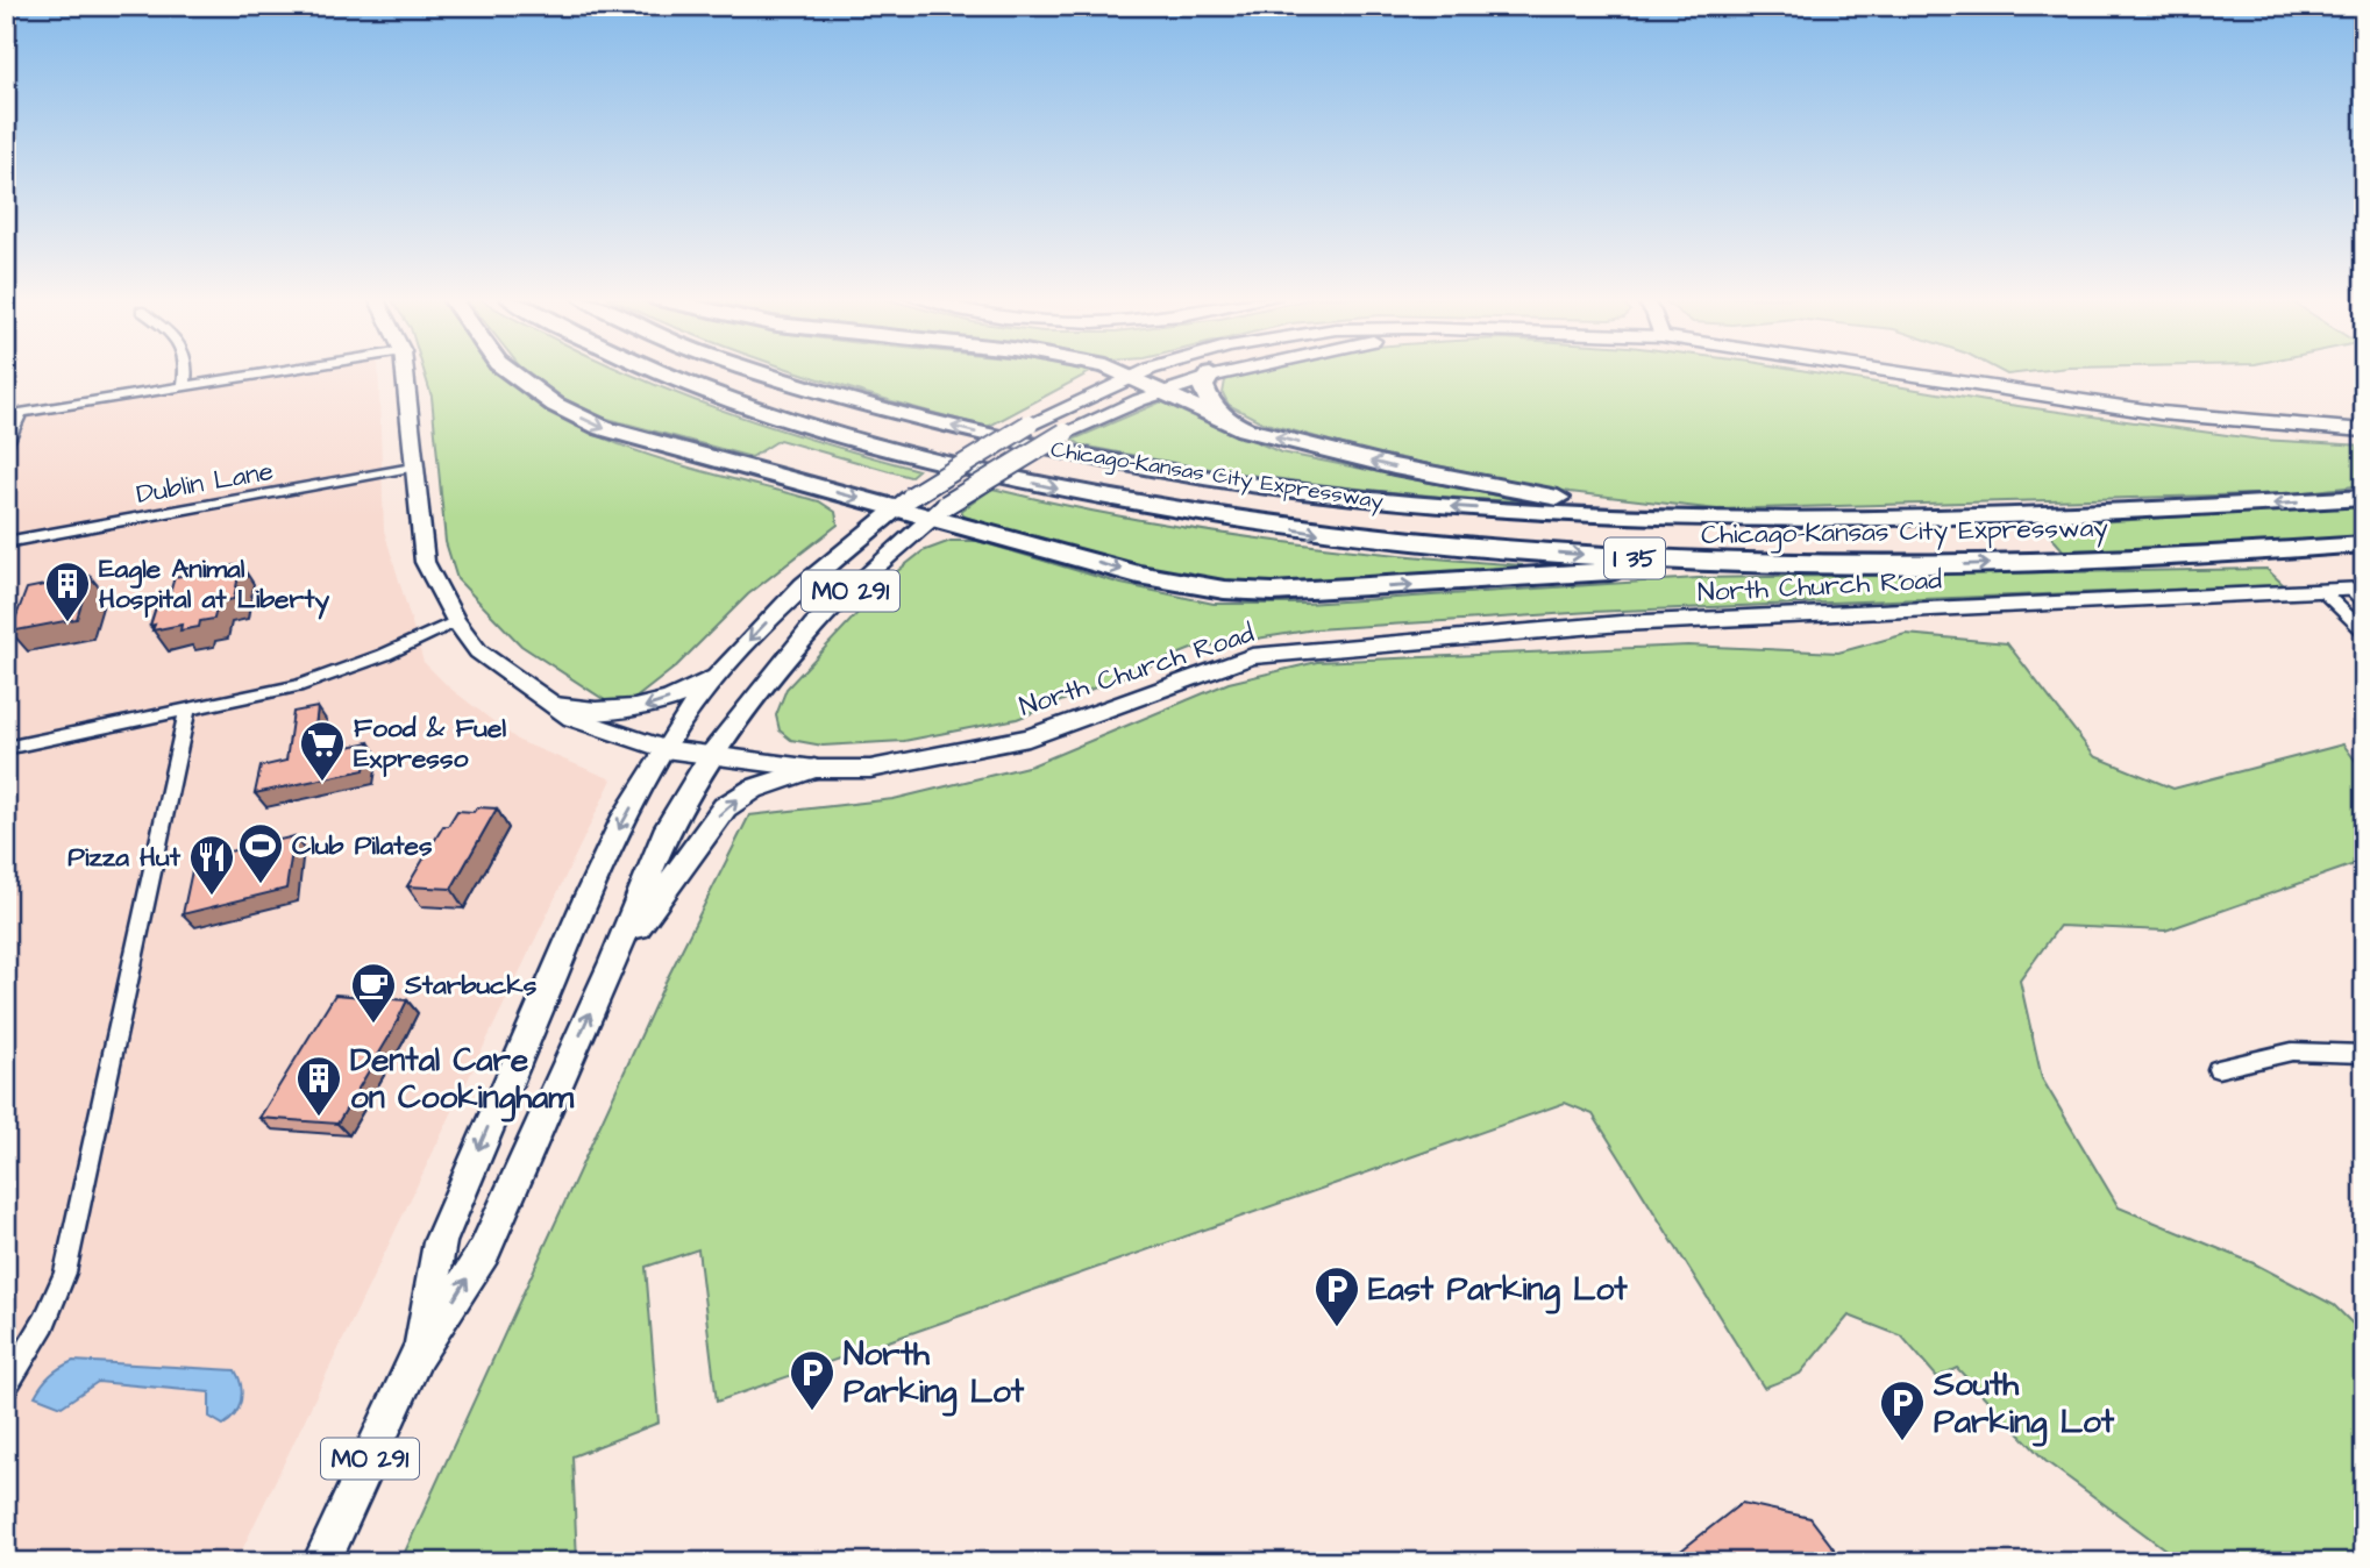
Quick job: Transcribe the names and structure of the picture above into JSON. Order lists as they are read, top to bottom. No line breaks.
{"streets":{"highway":["Chicago-Kansas City Expressway","I 35"],"main road":["North Church Road","MO 291"],"street":["Dublin Lane"]},"crossings":[["Dublin Lane","North Church Road"],["North Church Road","MO 291"]],"places":{"building":["Eagle Animal Hospital at Liberty","Dental Care on Cookingham"],"supermarket":["Food & Fuel Expresso"],"sports":["Club Pilates"],"restaurant":["Pizza Hut"],"cafe":["Starbucks"],"parking":["East Parking Lot","North Parking Lot","South Parking Lot"]}}
